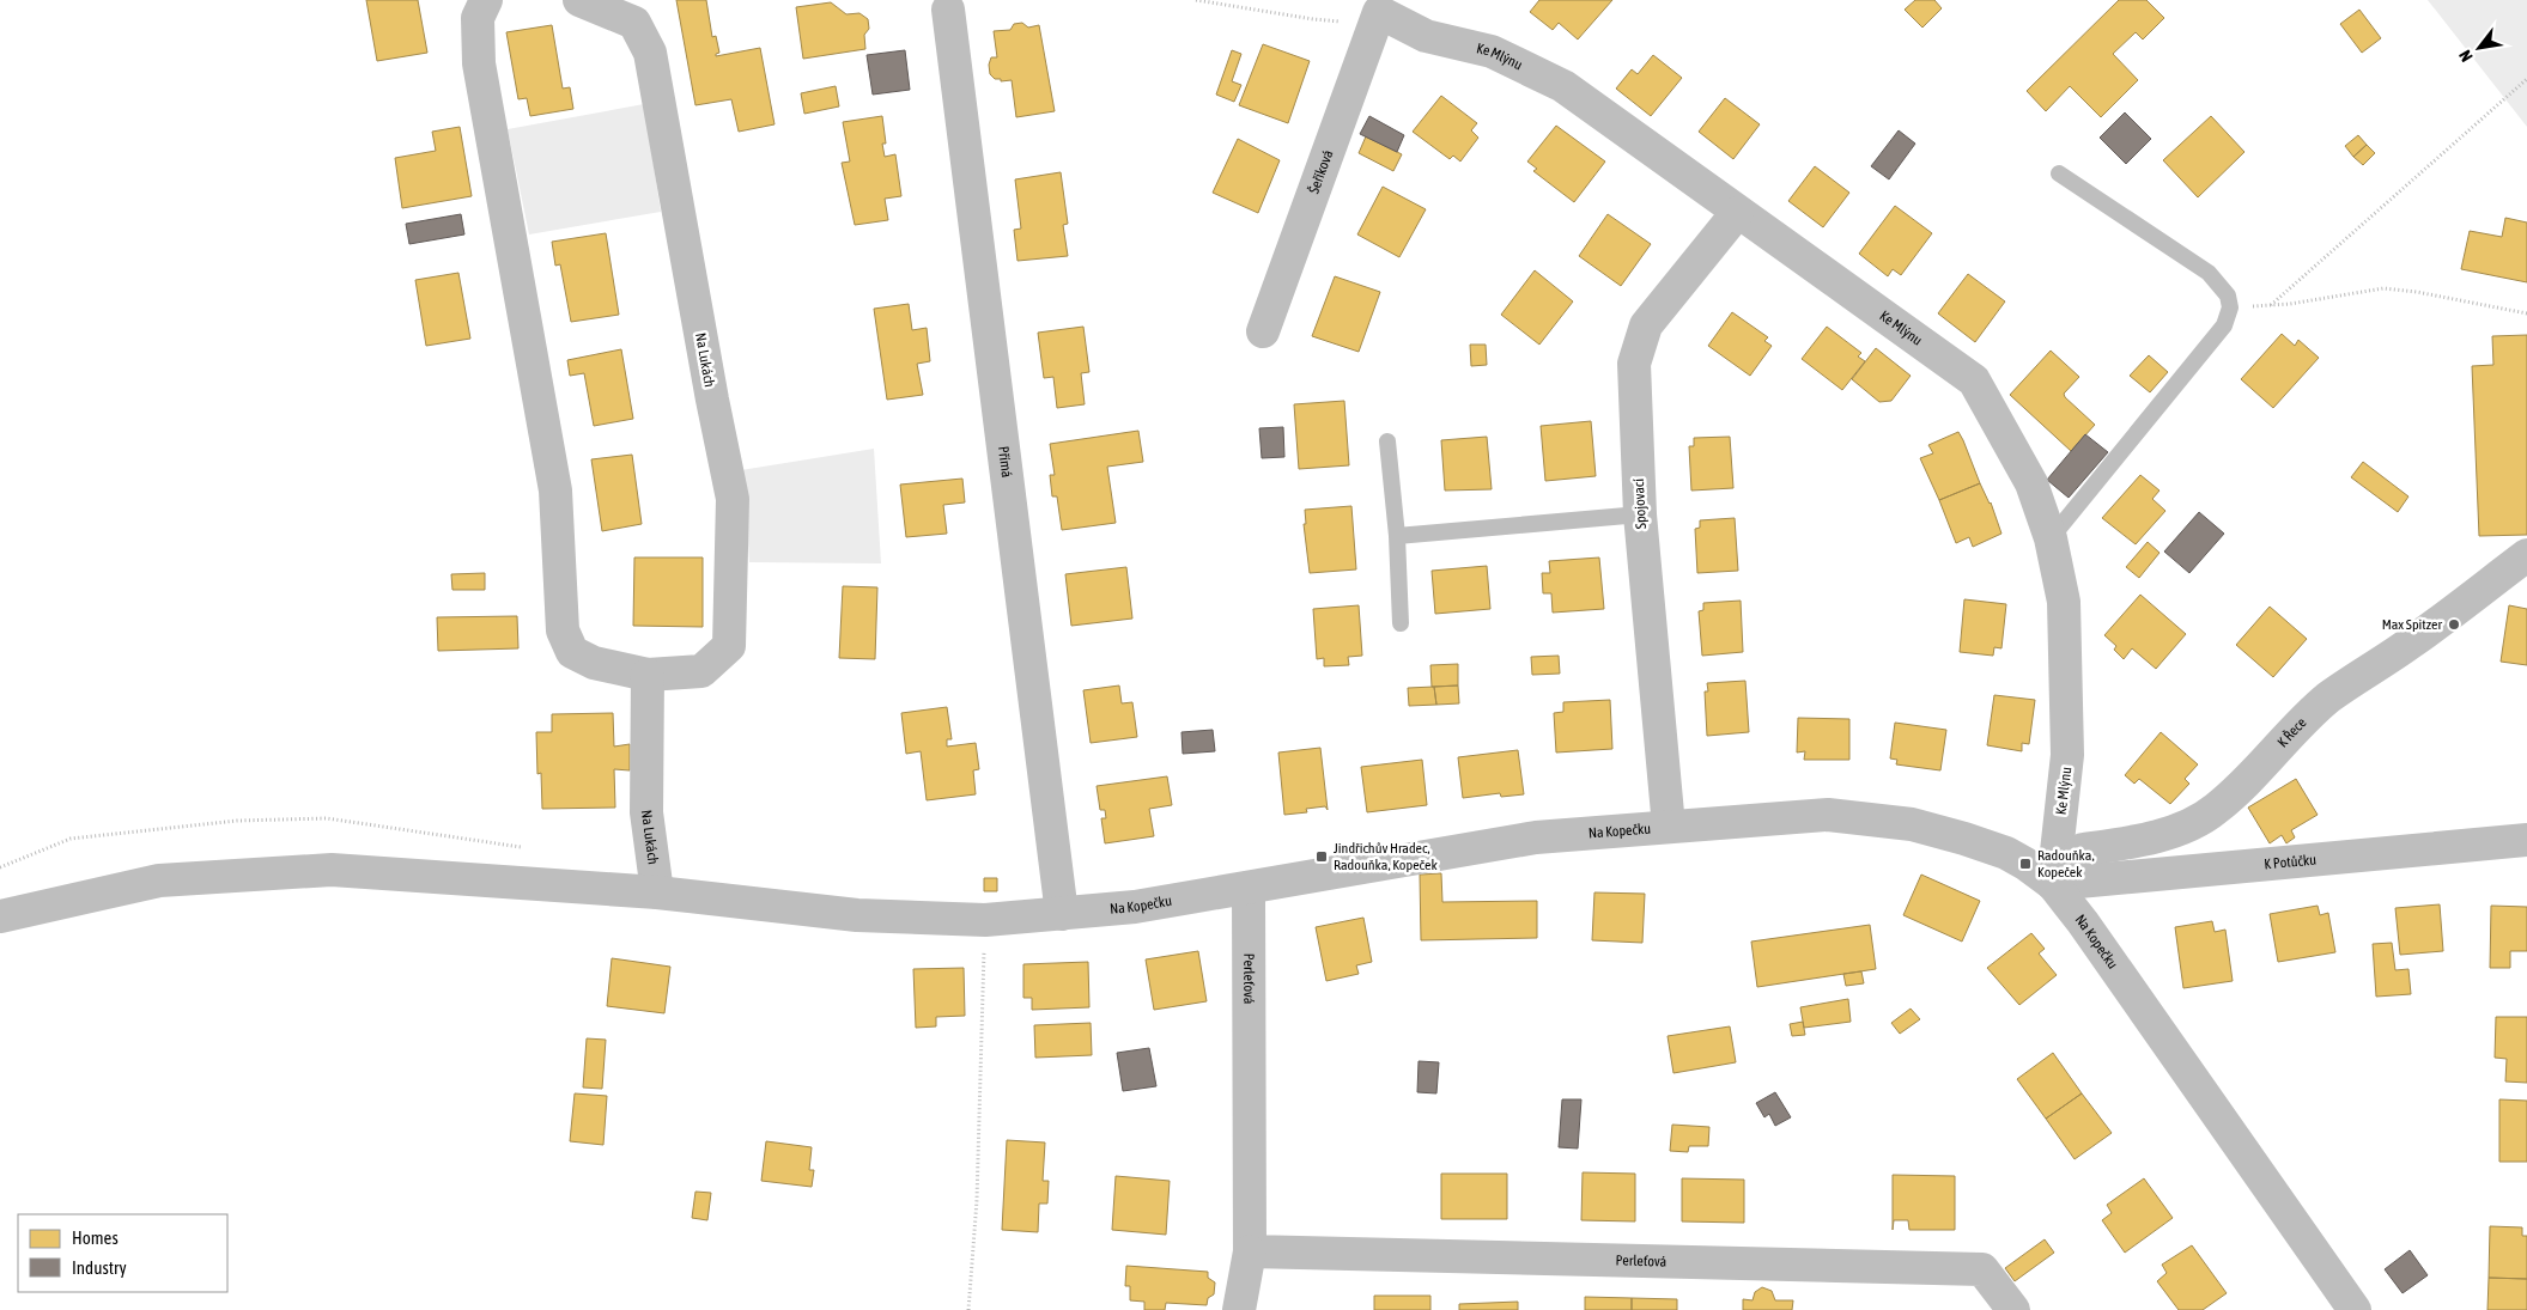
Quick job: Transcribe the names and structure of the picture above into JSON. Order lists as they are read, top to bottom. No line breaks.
{"streets":{"street":["Ke Mlýnu","Šeříková","Na Lukách","Přímá","Spojovací","K Řece","Na Kopečku","K Potůčku","Perleťová"]},"crossings":[["Ke Mlýnu","Šeříková"],["Ke Mlýnu","Spojovací"],["Ke Mlýnu","K Řece"],["Ke Mlýnu","Na Kopečku"],["Ke Mlýnu","K Potůčku"],["Na Lukách","Na Kopečku"],["Přímá","Na Kopečku"],["Spojovací","Na Kopečku"],["K Řece","Na Kopečku"],["K Řece","K Potůčku"],["Na Kopečku","K Potůčku"],["Na Kopečku","Perleťová"]],"places":{"other":["Max Spitzer"],"transit":["Jindřichův Hradec, Radouňka, Kopeček","Radouňka, Kopeček"]},"legend":["Homes","Industry"],"north":"bottom left"}
